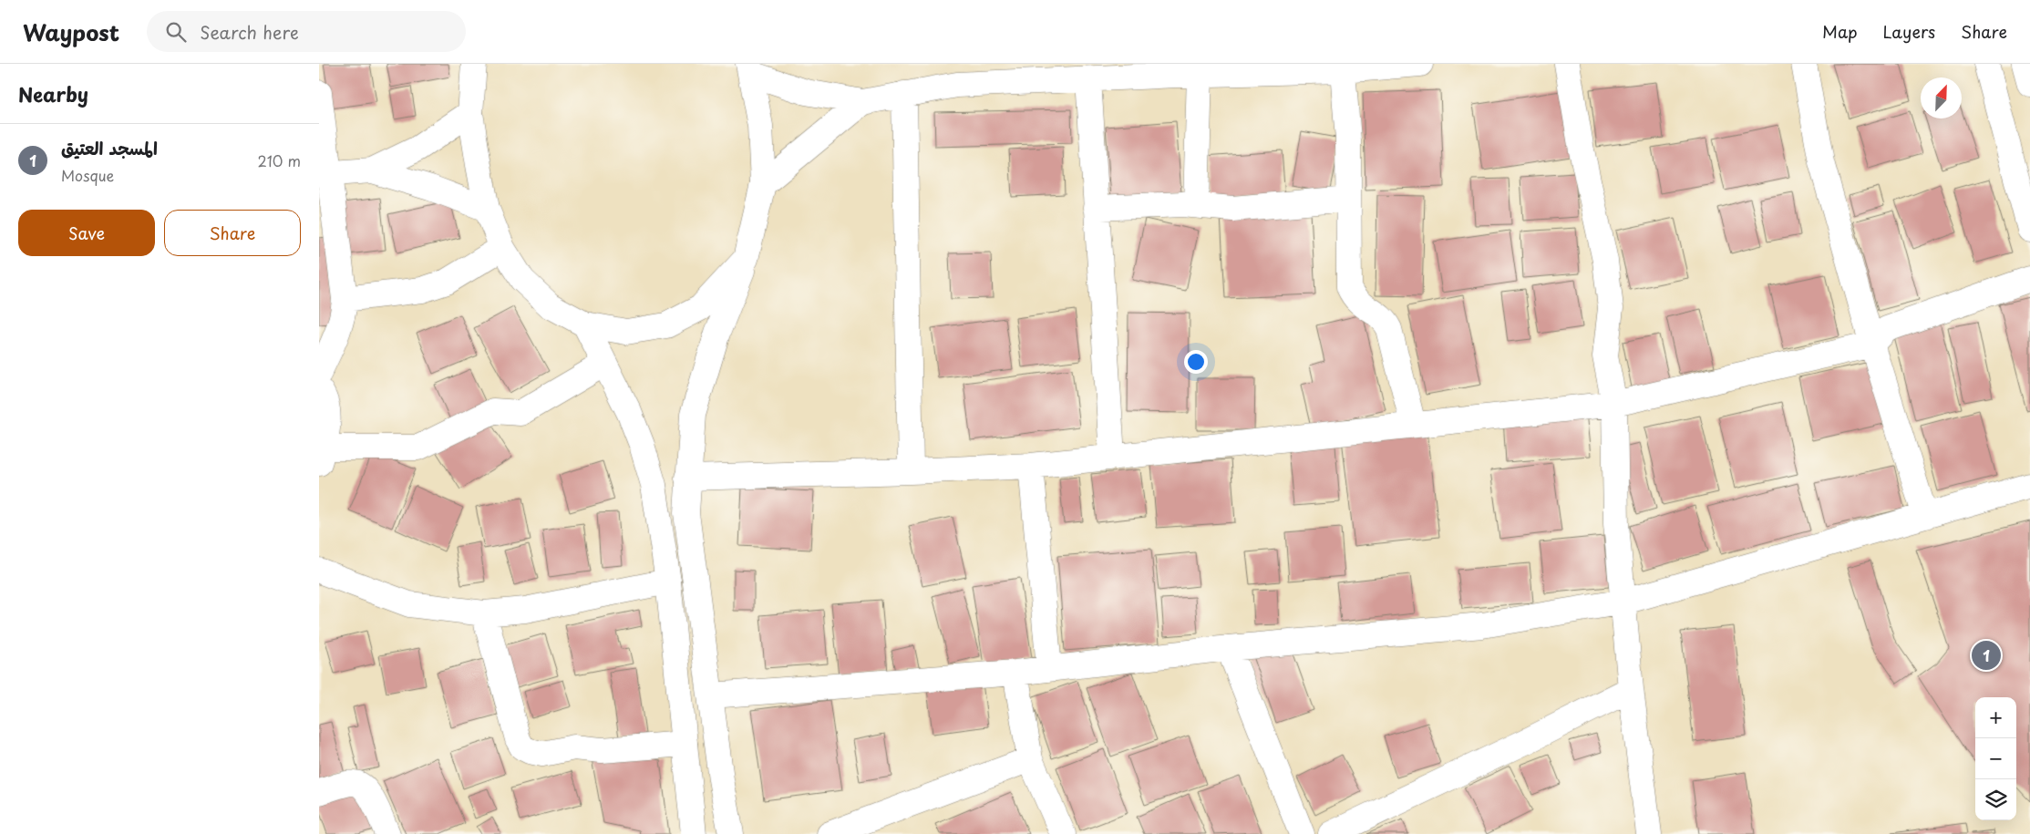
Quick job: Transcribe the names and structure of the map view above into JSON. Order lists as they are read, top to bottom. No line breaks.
{"north":"top right","page":{"header":"Waypost","search":"Search here","nav":["Map","Layers","Share"],"heading":"Nearby","list":[{"mark":"1","name":"المسجد العتيق","note":"Mosque","value":"210 m"}],"buttons":["Save","Share"],"pins":"1","map_buttons":["+","−"]}}
